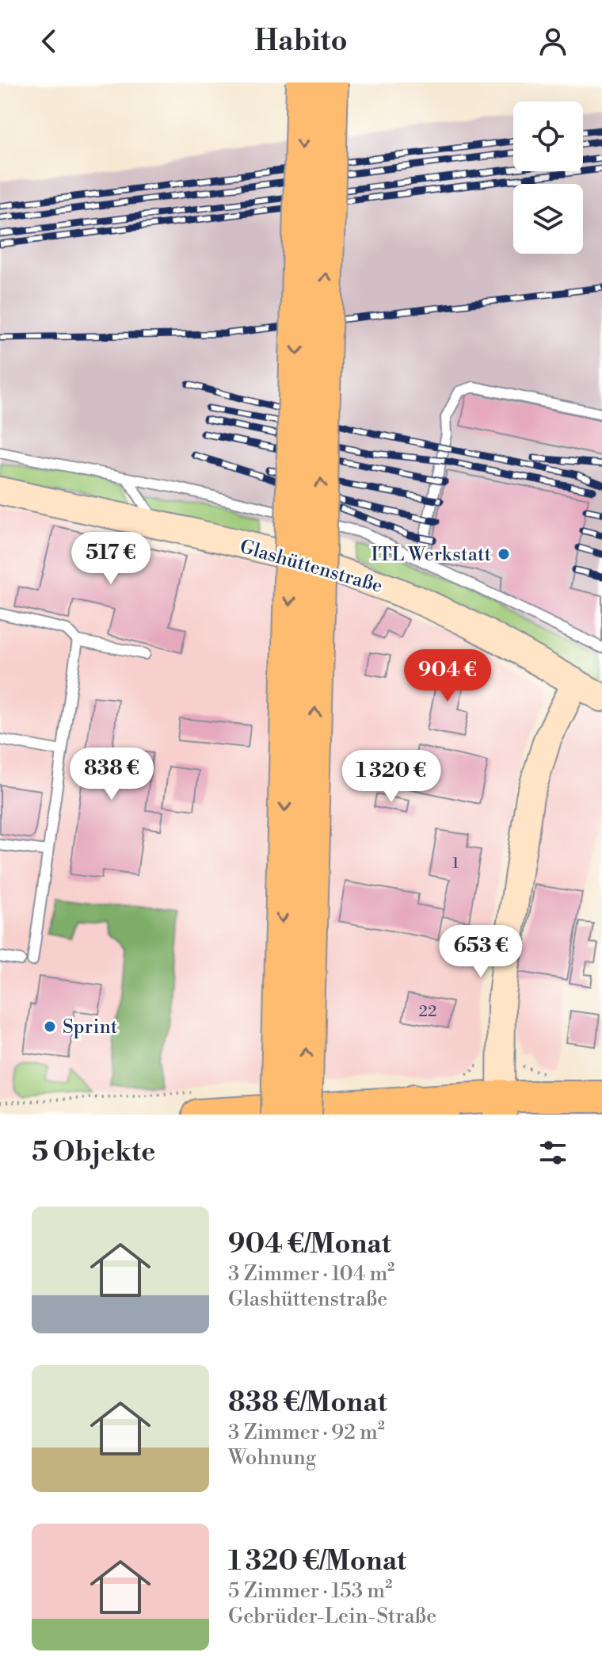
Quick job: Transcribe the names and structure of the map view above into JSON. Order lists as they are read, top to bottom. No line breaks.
{"streets":{"street":["Glashüttenstraße"]},"places":["ITL Werkstatt","Sprint"],"house_numbers":["1","22"],"page":{"header":"Habito","price":["517 €","904 €","838 €","1 320 €","653 €"],"heading":"5 Objekte","list":[{"name":"904 €/Monat","note":"3 Zimmer · 104 m² · Glashüttenstraße"},{"name":"838 €/Monat","note":"3 Zimmer · 92 m² · Wohnung"},{"name":"1 320 €/Monat","note":"5 Zimmer · 153 m² · Gebrüder-Lein-Straße"}]}}
